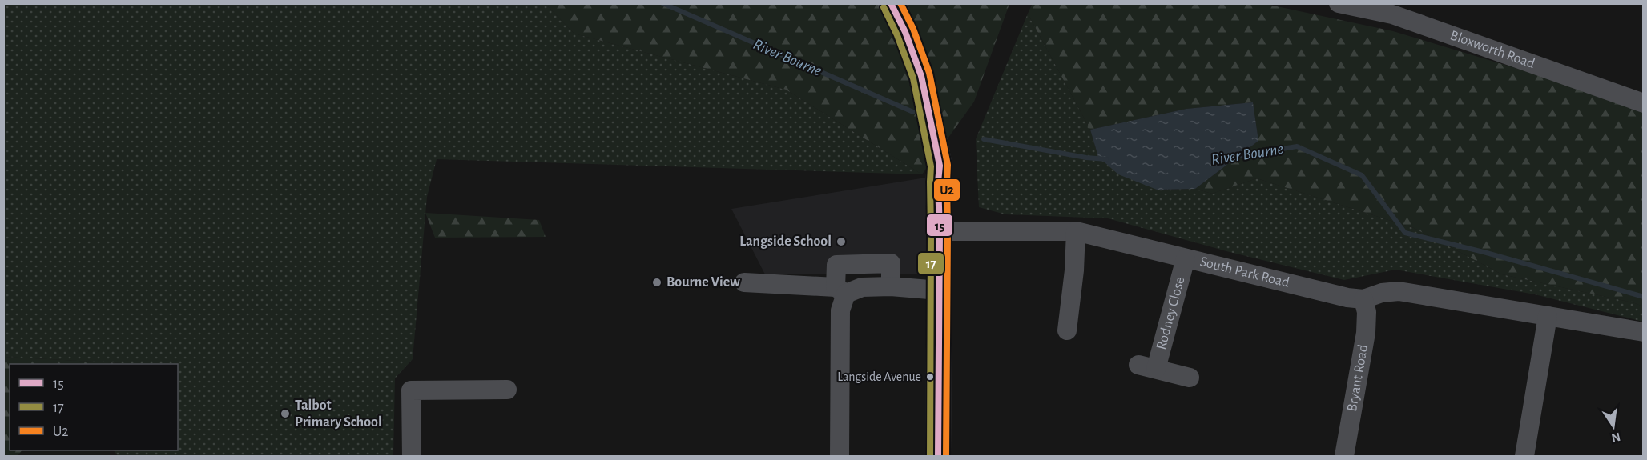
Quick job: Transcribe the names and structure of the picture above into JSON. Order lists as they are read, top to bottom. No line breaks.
{"streets":{"street":["Bloxworth Road","South Park Road","Rodney Close","Bryant Road"]},"crossings":[["South Park Road","Rodney Close"],["South Park Road","Bryant Road"]],"water":["River Bourne"],"places":["Langside School","Bourne View","Langside Avenue","Talbot Primary School"],"lines":["transit line 15","transit line U2","transit line 17"],"legend":["15","17","U2"],"north":"bottom"}
